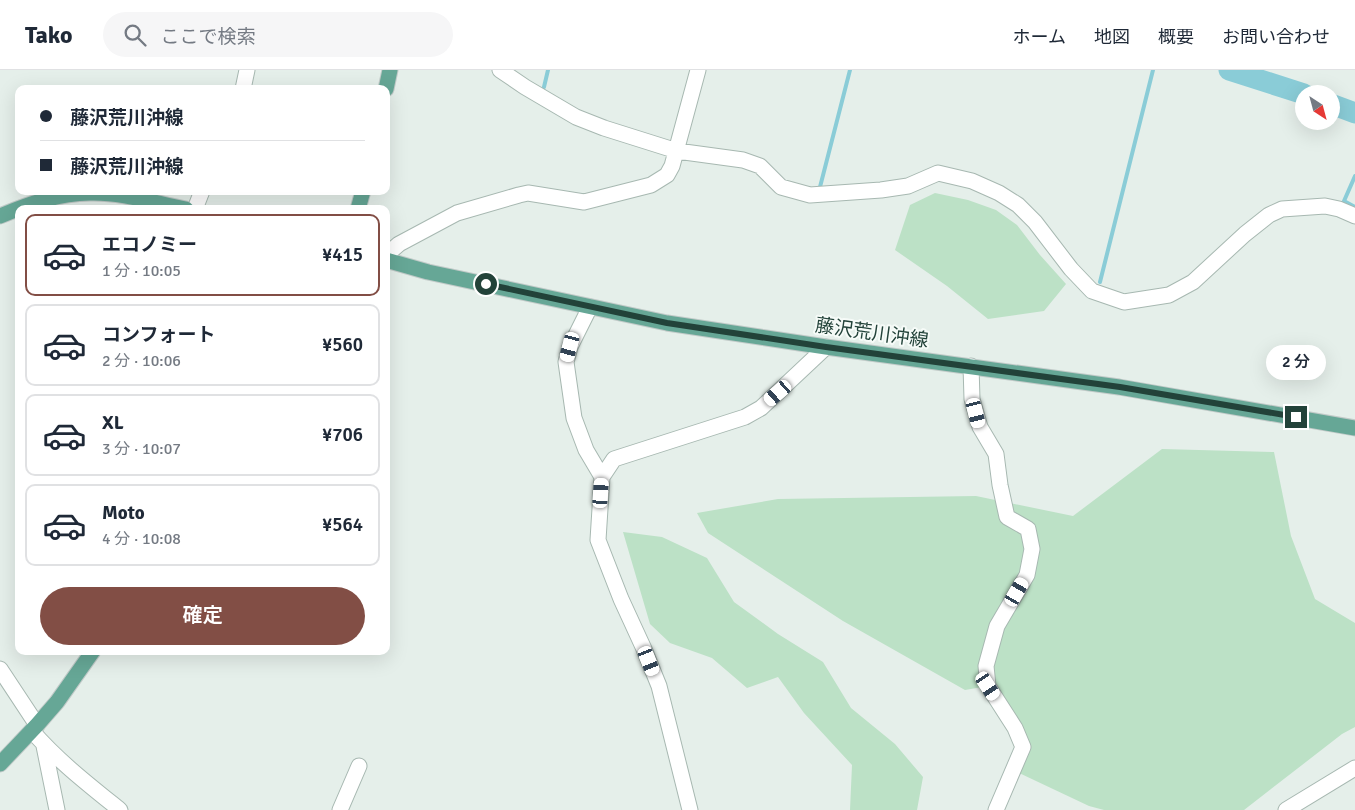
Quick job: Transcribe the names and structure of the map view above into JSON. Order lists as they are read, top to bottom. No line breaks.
{"streets":{"main road":["藤沢荒川沖線"]},"north":"bottom right","page":{"header":"Tako","search":"ここで検索","nav":["ホーム","地図","概要","お問い合わせ"],"banner":["藤沢荒川沖線","藤沢荒川沖線"],"list":[{"name":"エコノミー","note":"1 分 · 10:05","value":"¥415"},{"name":"コンフォート","note":"2 分 · 10:06","value":"¥560"},{"name":"XL","note":"3 分 · 10:07","value":"¥706"},{"name":"Moto","note":"4 分 · 10:08","value":"¥564"}],"bubble":"2 分","buttons":"確定"}}
